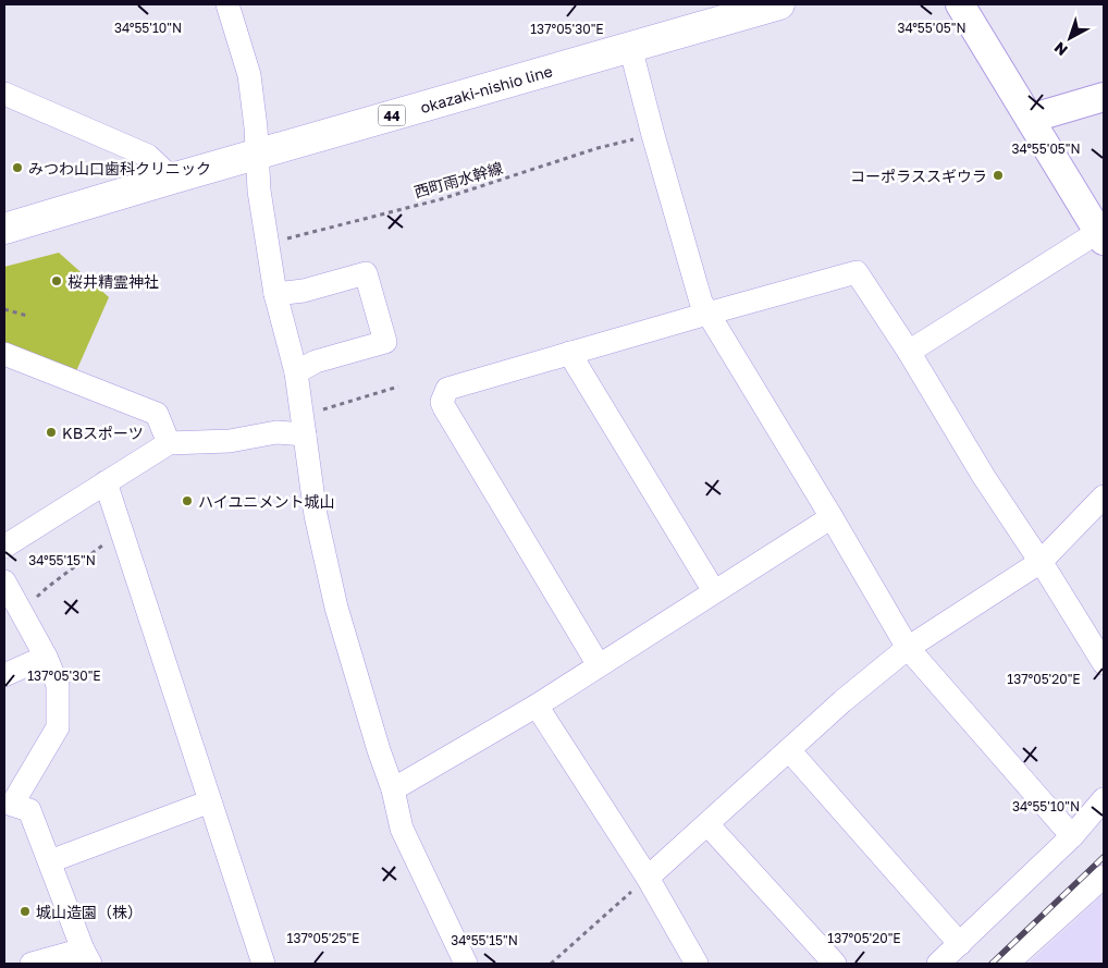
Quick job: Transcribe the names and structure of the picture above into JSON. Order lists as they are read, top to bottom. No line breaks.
{"streets":{"main road":["okazaki-nishio line","44"],"path":["西町雨水幹線"]},"places":["みつわ山口歯科クリニック","コーポラススギウラ","桜井精霊神社","KBスポーツ","ハイユニメント城山","城山造園（株）"],"north":"bottom left","coordinates":["34°55'10\"N","34°55'05\"N","137°05'30\"E","34°55'15\"N","137°05'20\"E","137°05'25\"E"]}
